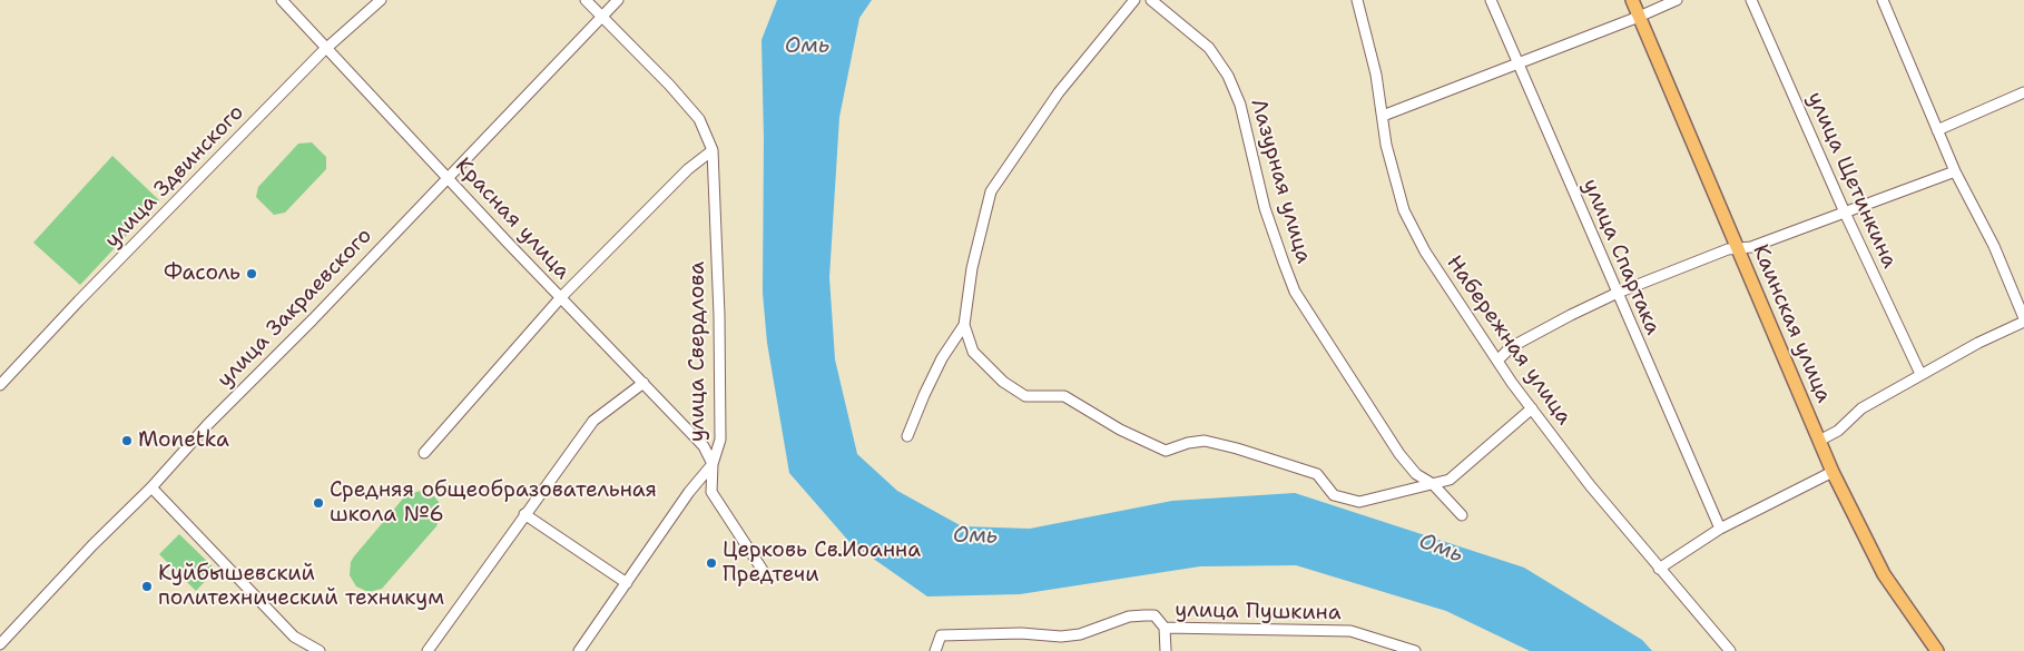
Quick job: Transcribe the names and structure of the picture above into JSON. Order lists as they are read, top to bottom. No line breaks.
{"streets":{"main road":["Каинская улица"],"street":["улица Здвинского","улица Щетинкина","Лазурная улица","Красная улица","улица Спартака","улица Закраевского","Набережная улица","улица Свердлова","улица Пушкина"]},"crossings":[["улица Здвинского","Красная улица"],["Красная улица","улица Закраевского"],["Красная улица","улица Свердлова"]],"water":["Омь"],"places":["Фасоль","Monetka","Средняя общеобразовательная школа №6","Церковь Св.Иоанна Предтечи","Куйбышевский политехнический техникум"]}
